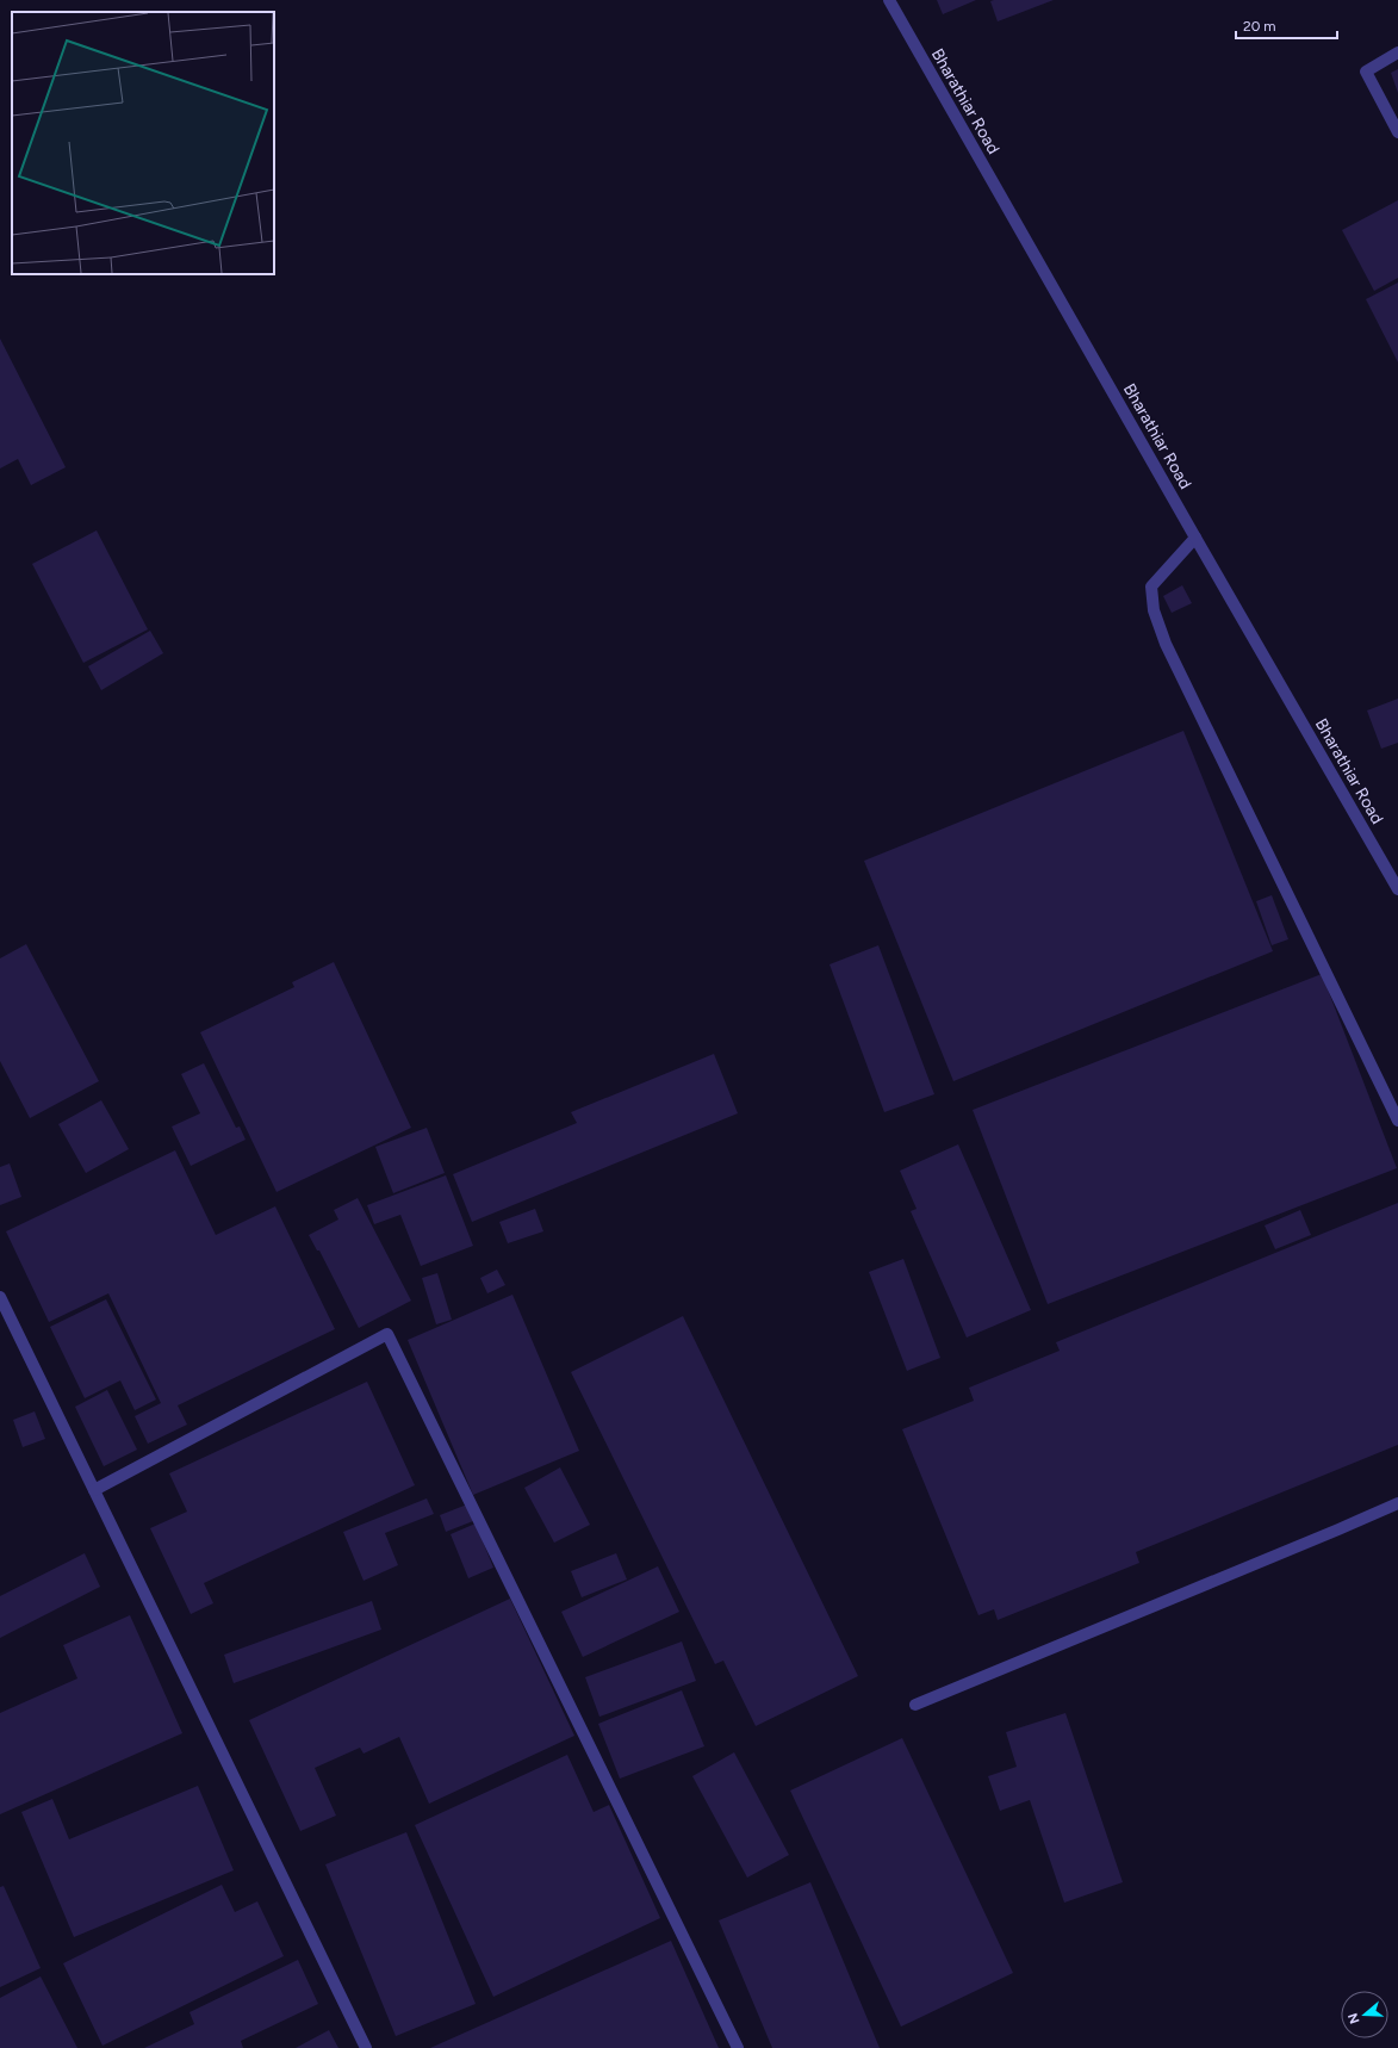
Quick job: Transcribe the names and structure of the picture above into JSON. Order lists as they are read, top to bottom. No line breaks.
{"streets":{"street":["Bharathiar Road"]},"scale_bar":"20 m","north":"left"}
